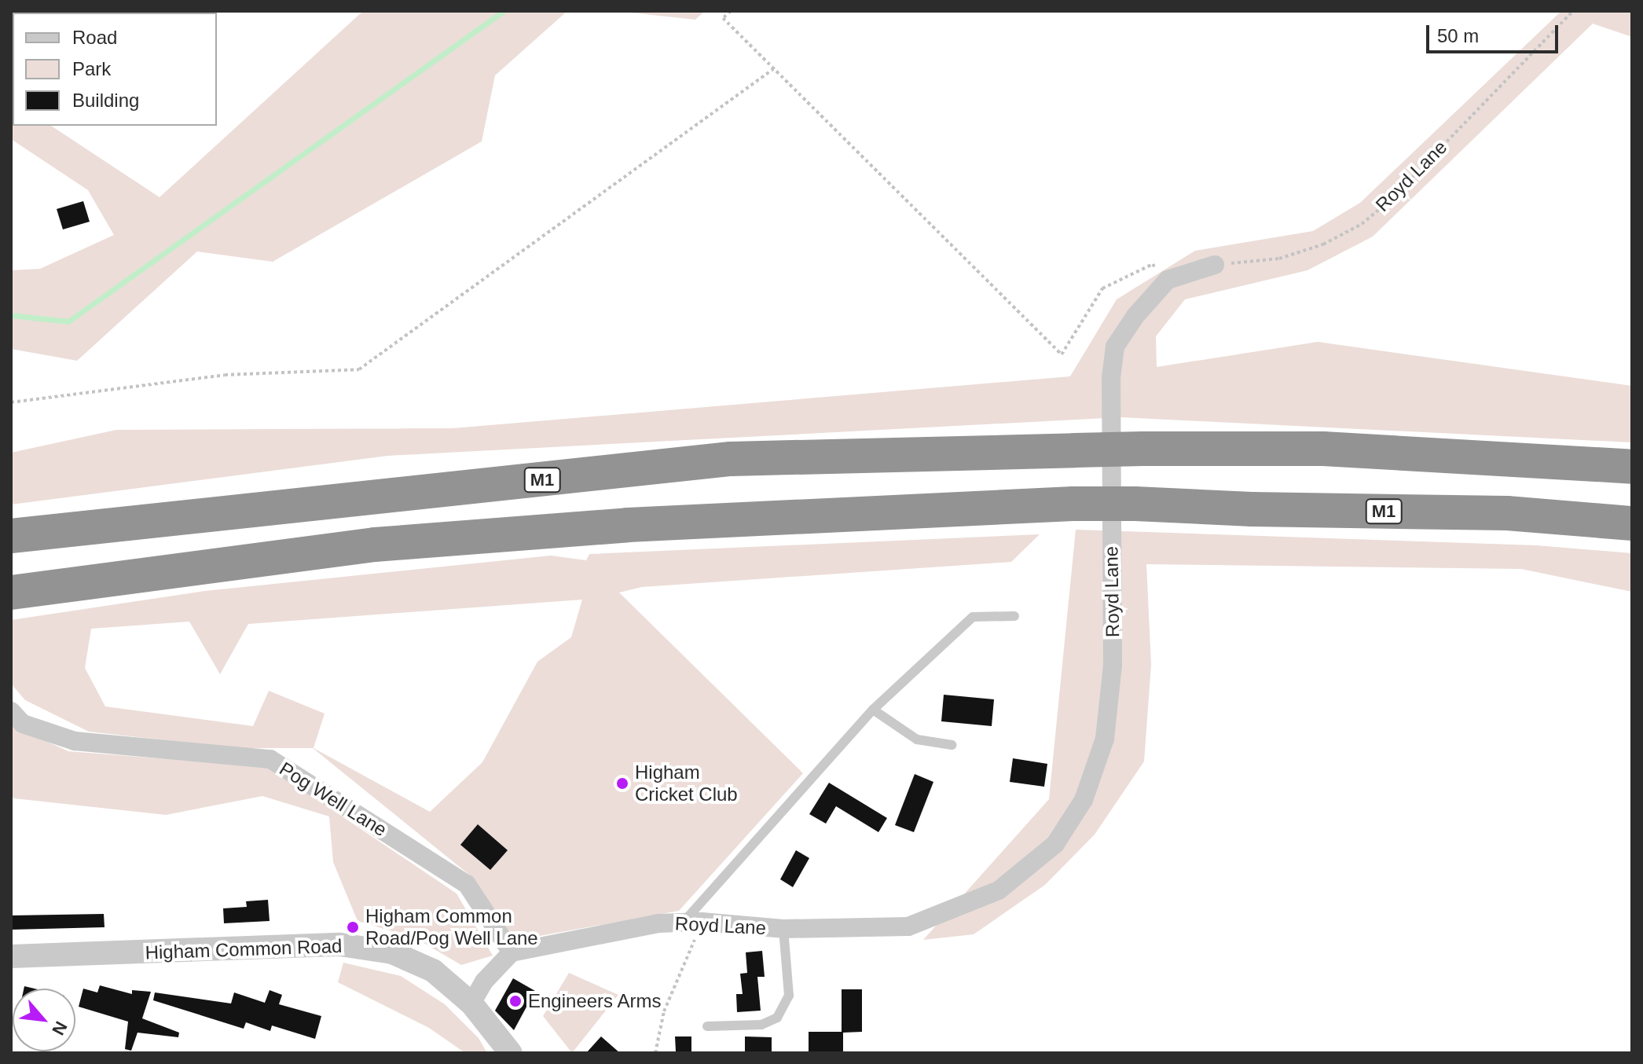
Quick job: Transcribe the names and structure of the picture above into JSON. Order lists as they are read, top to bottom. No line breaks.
{"streets":{"highway":["M1"],"street":["Royd Lane","Pog Well Lane","Higham Common Road"]},"crossings":[["Royd Lane","Pog Well Lane"]],"places":["Higham Cricket Club","Higham Common Road/Pog Well Lane","Engineers Arms"],"legend":["Road","Park","Building"],"scale_bar":"50 m","north":"bottom right"}
